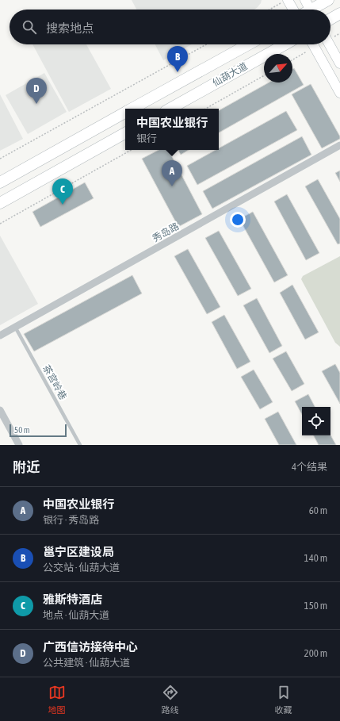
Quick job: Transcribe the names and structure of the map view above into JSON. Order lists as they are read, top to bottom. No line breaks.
{"streets":{"main road":["仙葫大道"],"street":["秀岛路"],"lane":["茶宫岭巷"]},"crossings":[["秀岛路","茶宫岭巷"]],"scale_bar":"50 m","north":"top right","page":{"search":"搜索地点","pins":["B","D","A","C"],"popup":["中国农业银行","银行"],"scale":"50 m","heading":["附近","4个结果"],"list":[{"mark":"A","name":"中国农业银行","note":"银行 · 秀岛路","value":"60 m"},{"mark":"B","name":"邕宁区建设局","note":"公交站 · 仙葫大道","value":"140 m"},{"mark":"C","name":"雅斯特酒店","note":"地点 · 仙葫大道","value":"150 m"},{"mark":"D","name":"广西信访接待中心","note":"公共建筑 · 仙葫大道","value":"200 m"}],"nav":["地图","路线","收藏"]}}
